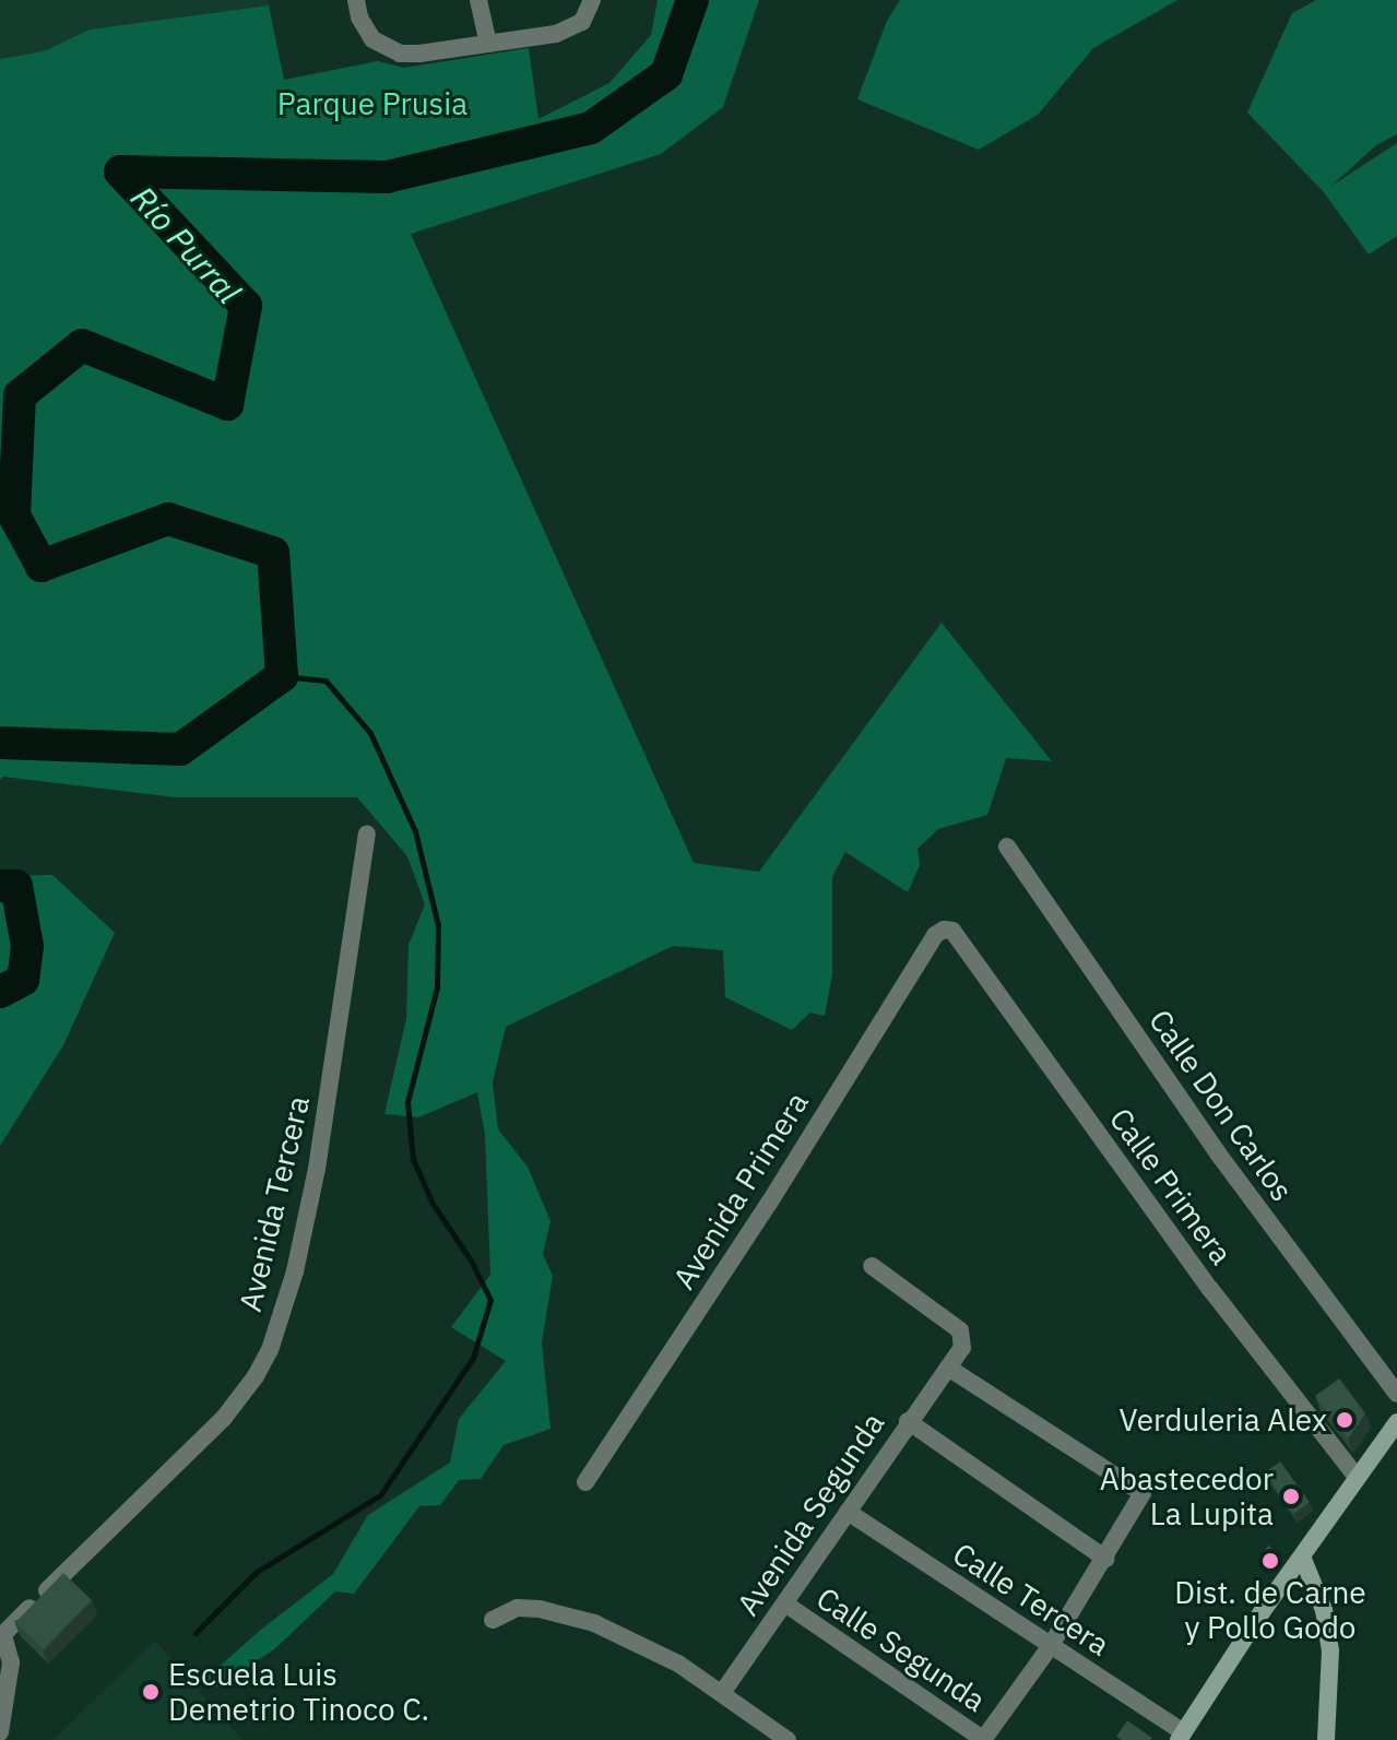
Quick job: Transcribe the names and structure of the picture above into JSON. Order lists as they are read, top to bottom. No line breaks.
{"streets":{"street":["Calle Don Carlos","Calle Primera","Avenida Primera","Avenida Tercera","Avenida Segunda","Calle Tercera","Calle Segunda"]},"crossings":[["Calle Primera","Avenida Primera"],["Avenida Segunda","Calle Tercera"],["Avenida Segunda","Calle Segunda"]],"water":["Río Purral"],"parks":["Parque Prusia"],"places":["Verduleria Alex","Abastecedor La Lupita","Dist. de Carne y Pollo Godo","Escuela Luis Demetrio Tinoco C."]}
